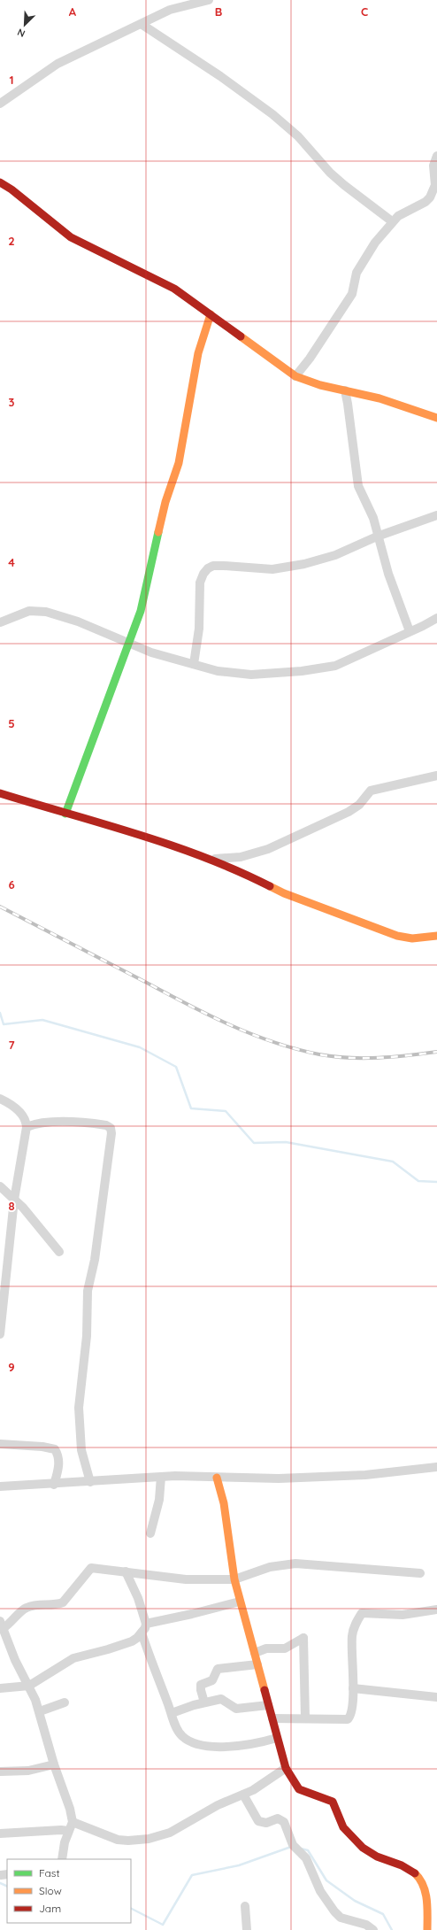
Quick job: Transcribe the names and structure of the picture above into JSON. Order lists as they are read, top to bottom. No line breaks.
{"legend":["Fast","Slow","Jam"],"north":"bottom left","grid":{"columns":["A","B","C"],"rows":["1","2","3","4","5","6","7","8","9"]}}
